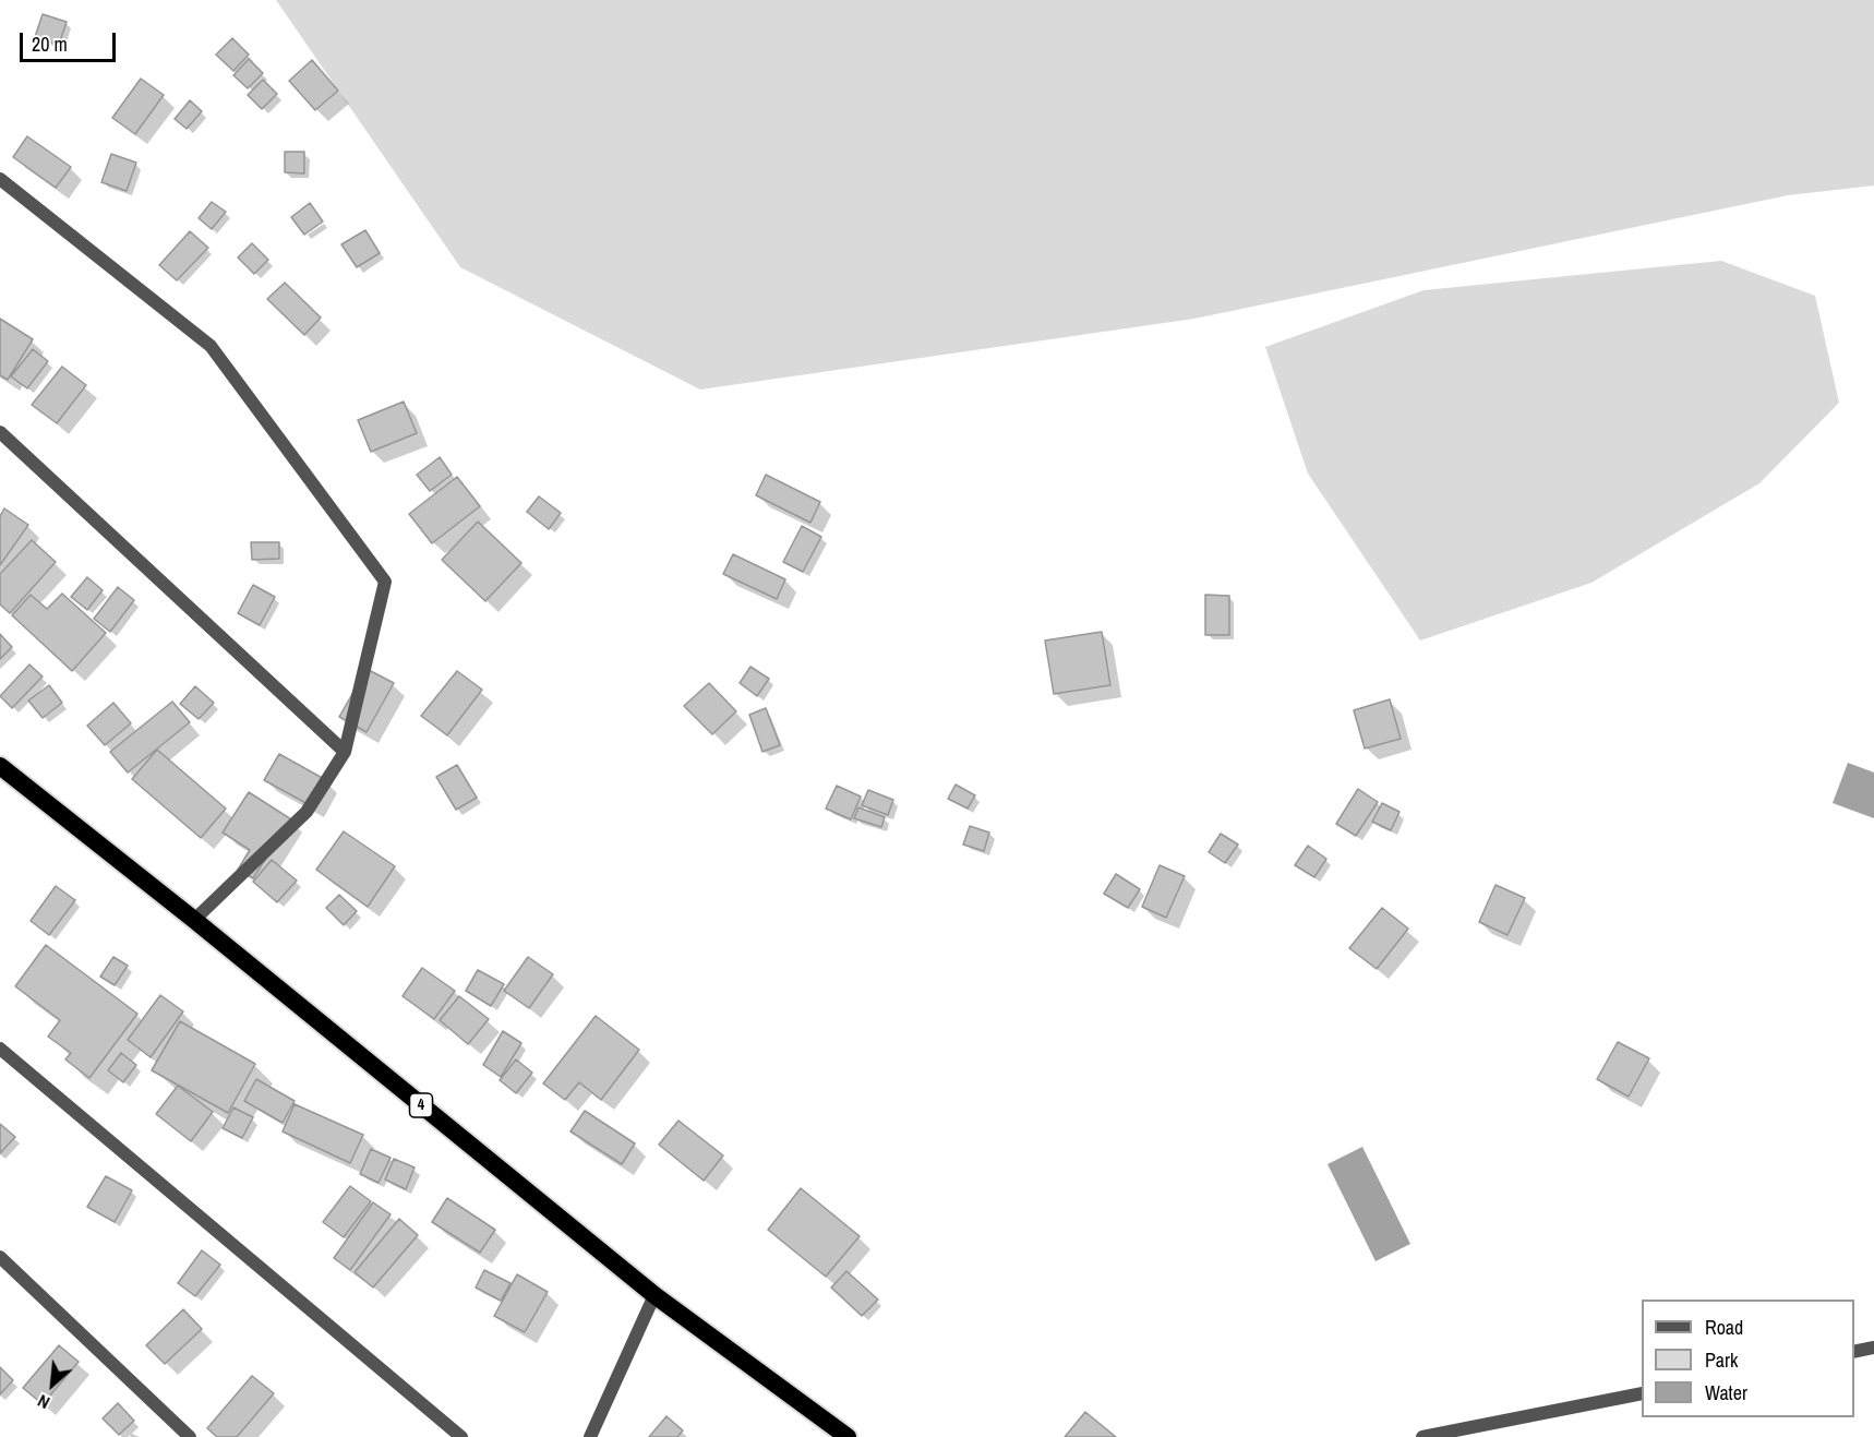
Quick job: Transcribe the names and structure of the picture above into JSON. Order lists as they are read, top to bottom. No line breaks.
{"streets":{"highway":["4"]},"legend":["Road","Park","Water"],"scale_bar":"20 m","north":"bottom left"}
